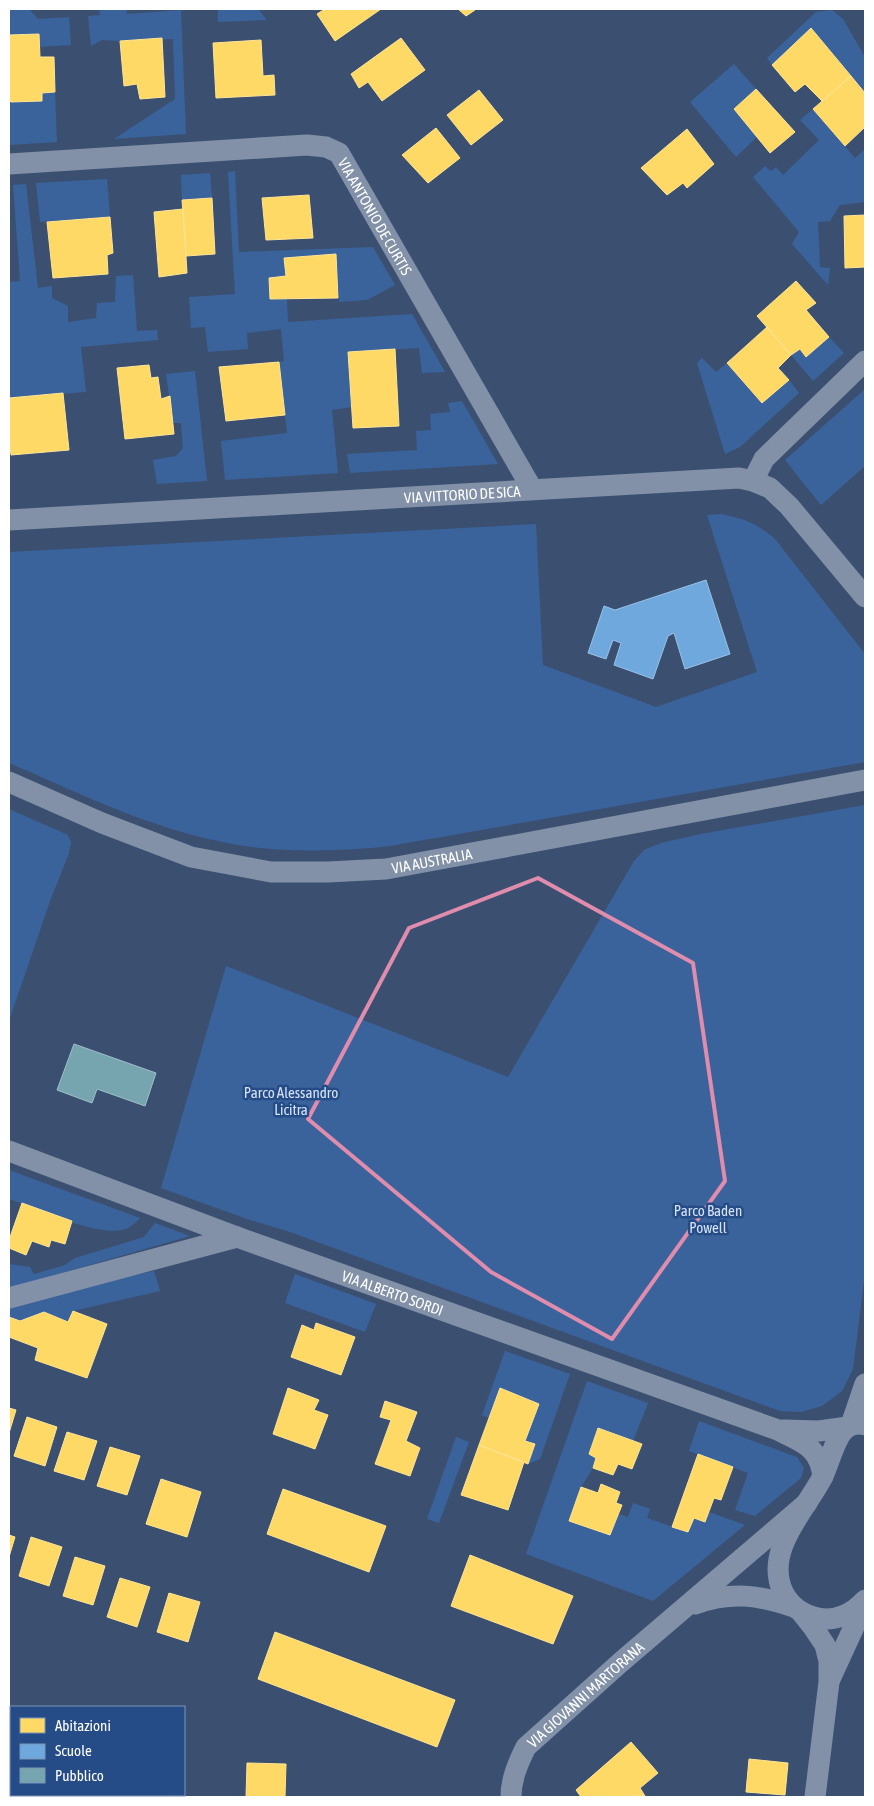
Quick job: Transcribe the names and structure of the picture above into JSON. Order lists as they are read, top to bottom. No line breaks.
{"streets":{"street":["VIA ANTONIO DE CURTIS","VIA VITTORIO DE SICA","VIA AUSTRALIA","VIA ALBERTO SORDI","VIA GIOVANNI MARTORANA"]},"crossings":[["VIA ANTONIO DE CURTIS","VIA VITTORIO DE SICA"]],"parks":["Parco Alessandro Licitra","Parco Baden Powell"],"legend":["Abitazioni","Scuole","Pubblico"]}
